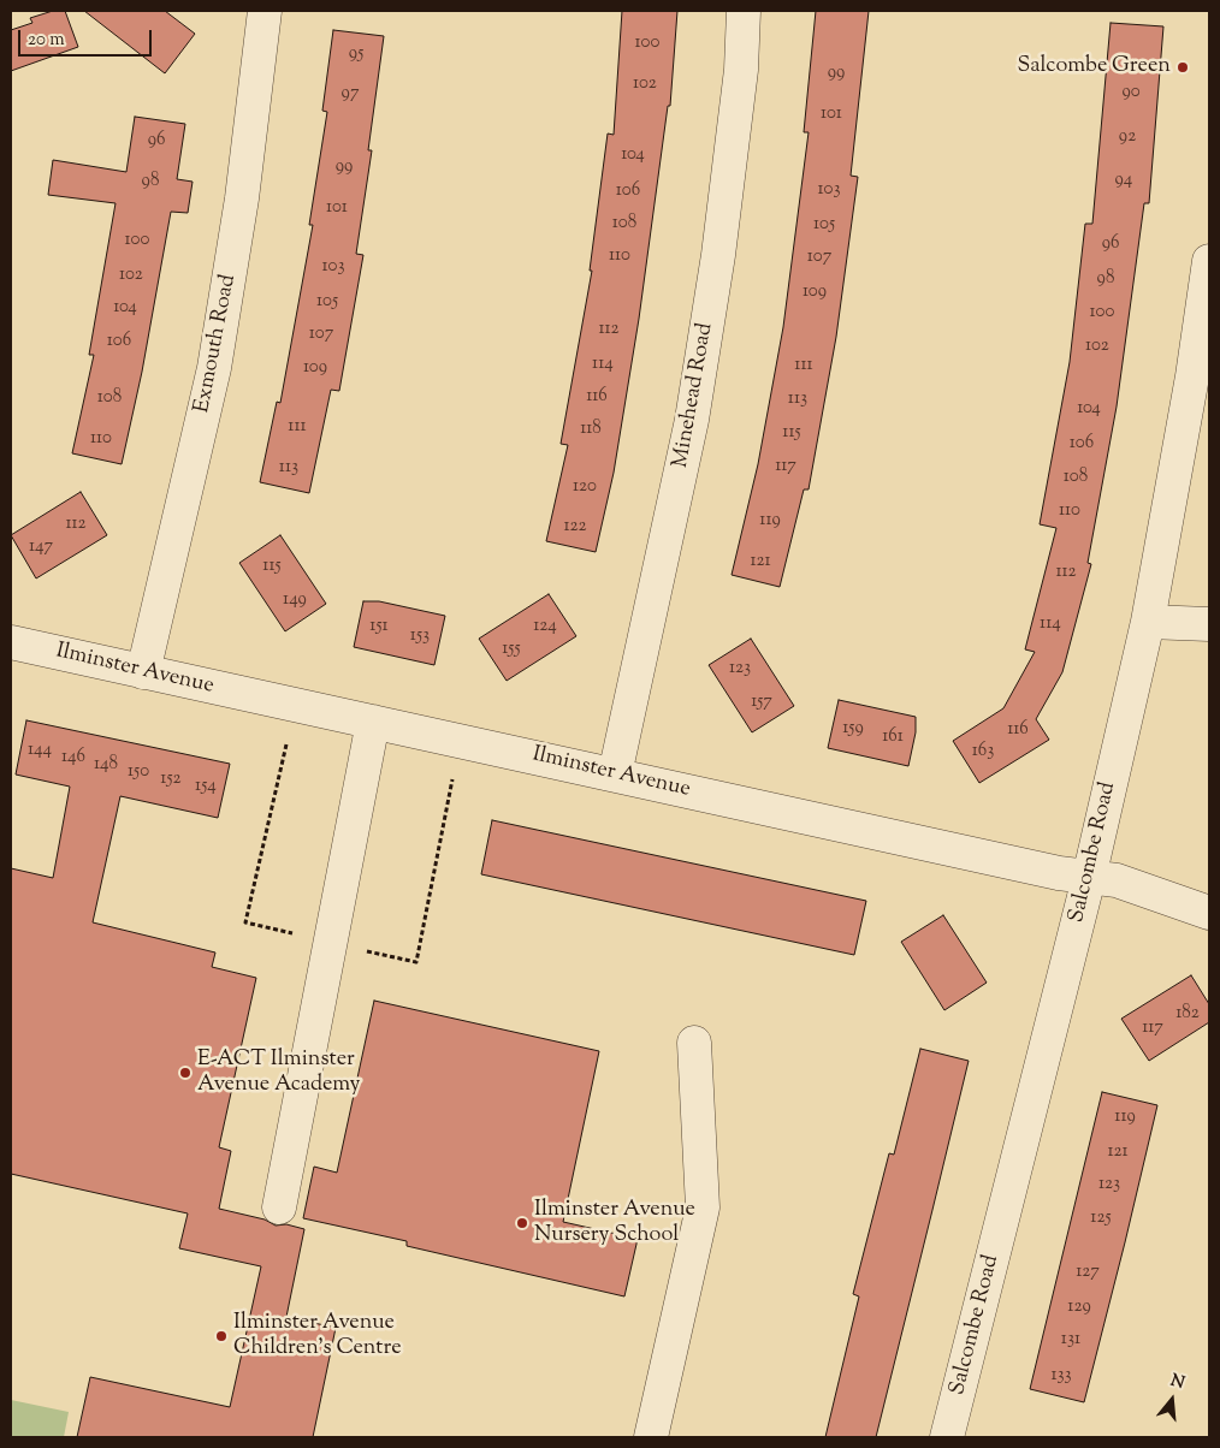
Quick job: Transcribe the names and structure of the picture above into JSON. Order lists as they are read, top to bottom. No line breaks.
{"streets":{"street":["Exmouth Road","Minehead Road","Ilminster Avenue","Salcombe Road"]},"crossings":[["Exmouth Road","Ilminster Avenue"],["Minehead Road","Ilminster Avenue"],["Ilminster Avenue","Salcombe Road"]],"places":["Salcombe Green","E-ACT Ilminster Avenue Academy","Ilminster Avenue Nursery School","Ilminster Avenue Children's Centre"],"house_numbers":["100","95","99","102","90","97","101","92","96","104","99","94","98","103","106","101","108","105","100","96","110","107","103","102","98","109","105","104","100","112","107","106","102","114","111","109","116","108","113","104","111","118","115","110","106","117","113","108","120","110","119","112","122","147","121","115","112","149","114","151","124","153","155","123","157","159","116","161","144","163","146","148","150","152","154","182","117","119","121","123","125","127","129","131","133"],"scale_bar":"20 m","north":"top"}
